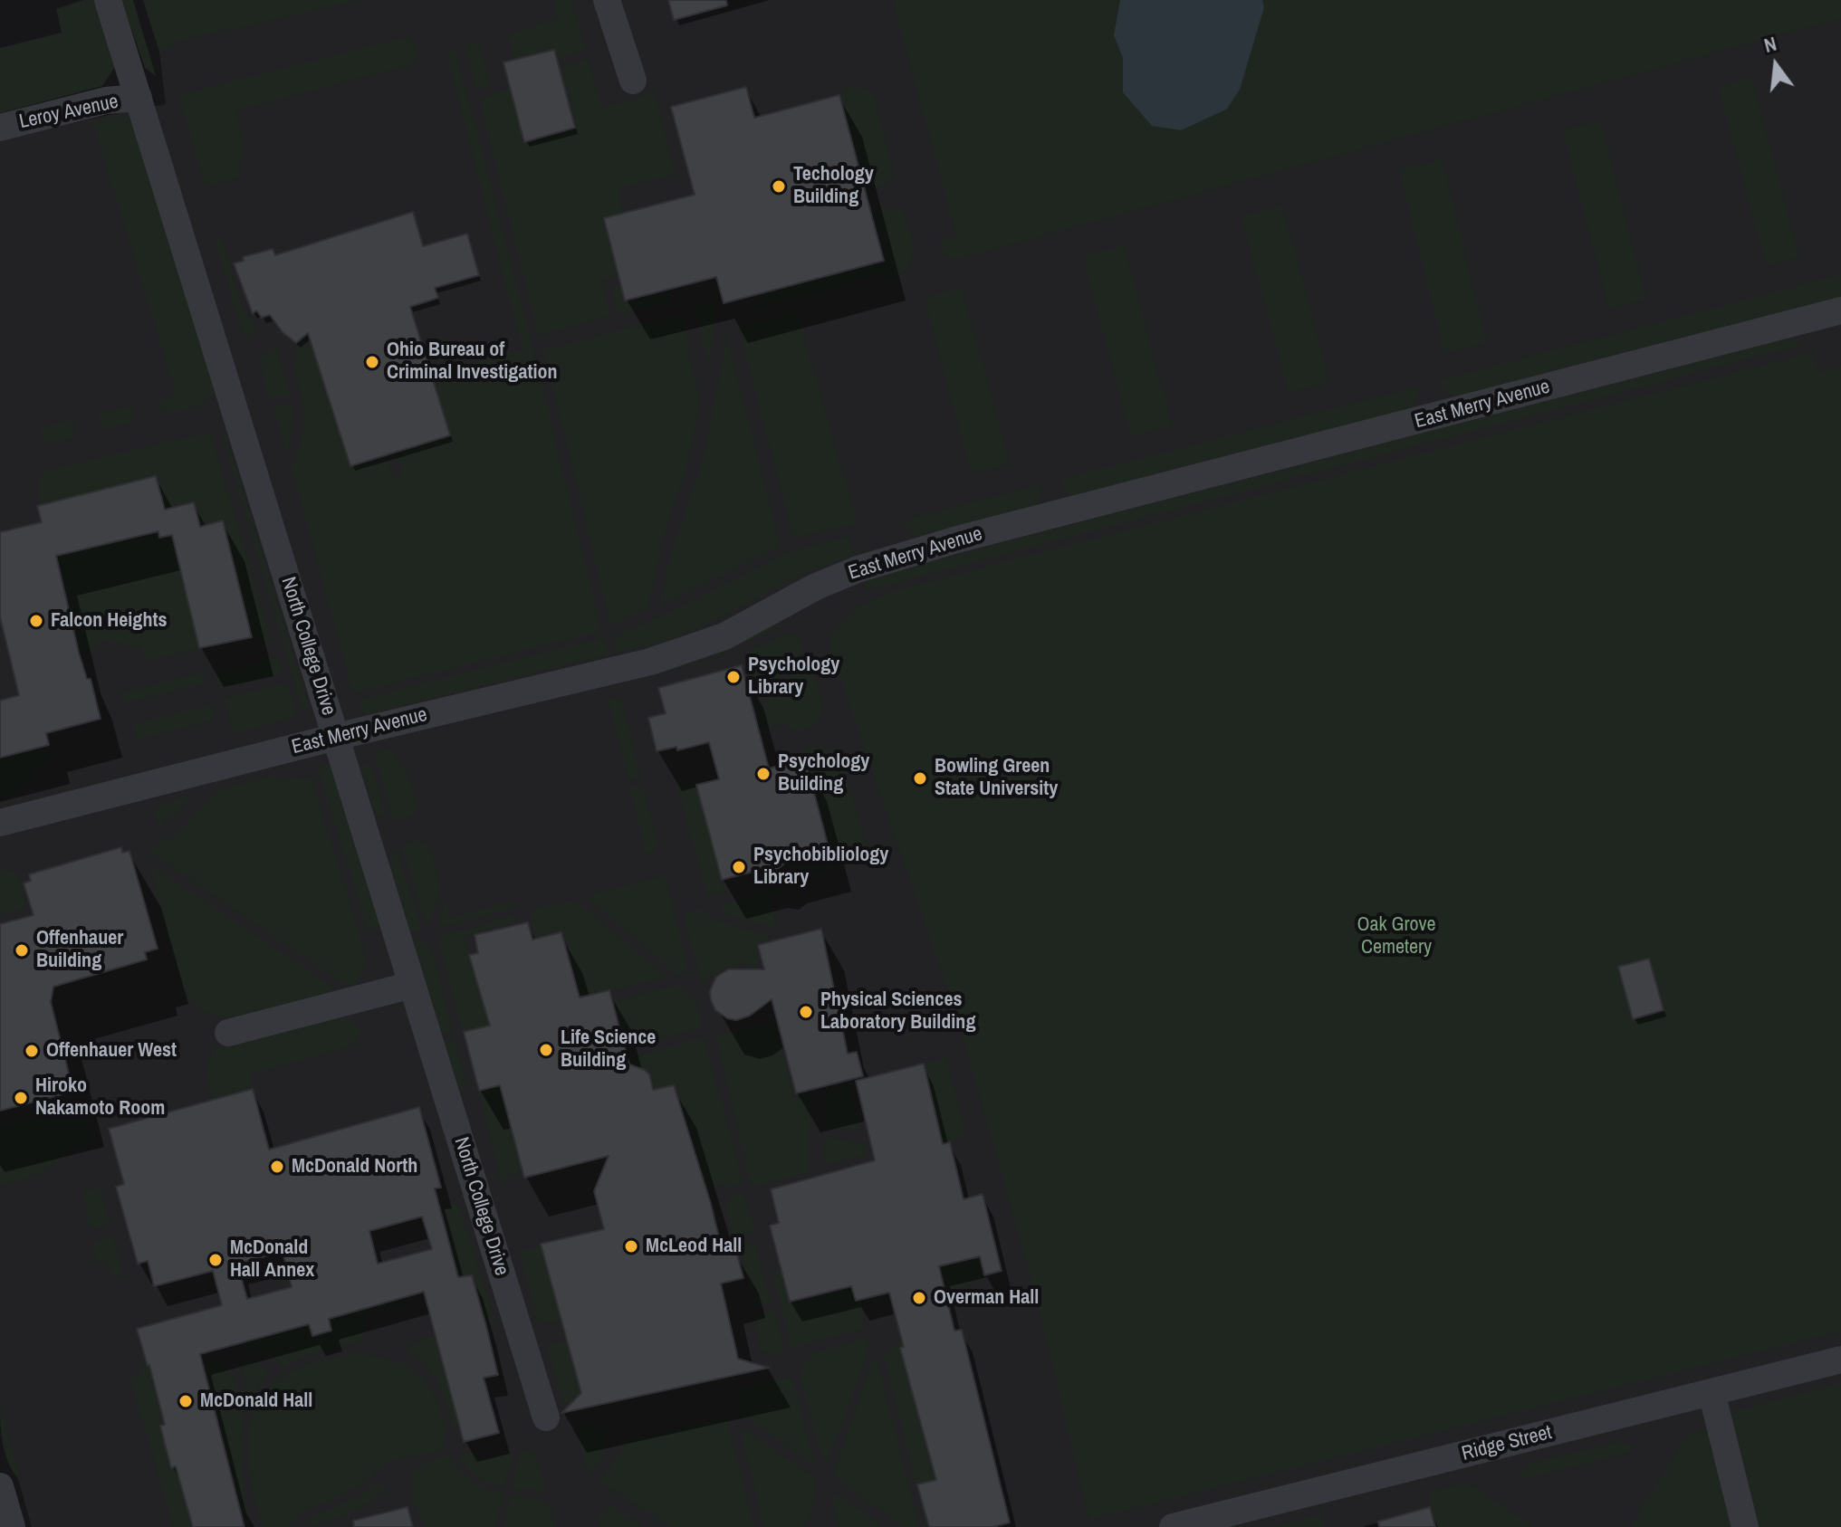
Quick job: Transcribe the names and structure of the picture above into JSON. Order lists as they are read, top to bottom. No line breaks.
{"streets":{"street":["Leroy Avenue","East Merry Avenue","North College Drive","Ridge Street"]},"crossings":[["Leroy Avenue","North College Drive"],["East Merry Avenue","North College Drive"]],"parks":["Oak Grove Cemetery"],"places":["Techology Building","Ohio Bureau of Criminal Investigation","Falcon Heights","Psychology Library","Psychology Building","Bowling Green State University","Psychobibliology Library","Offenhauer Building","Physical Sciences Laboratory Building","Life Science Building","Offenhauer West","Hiroko Nakamoto Room","McDonald North","McLeod Hall","McDonald Hall Annex","Overman Hall","McDonald Hall"],"north":"top"}
